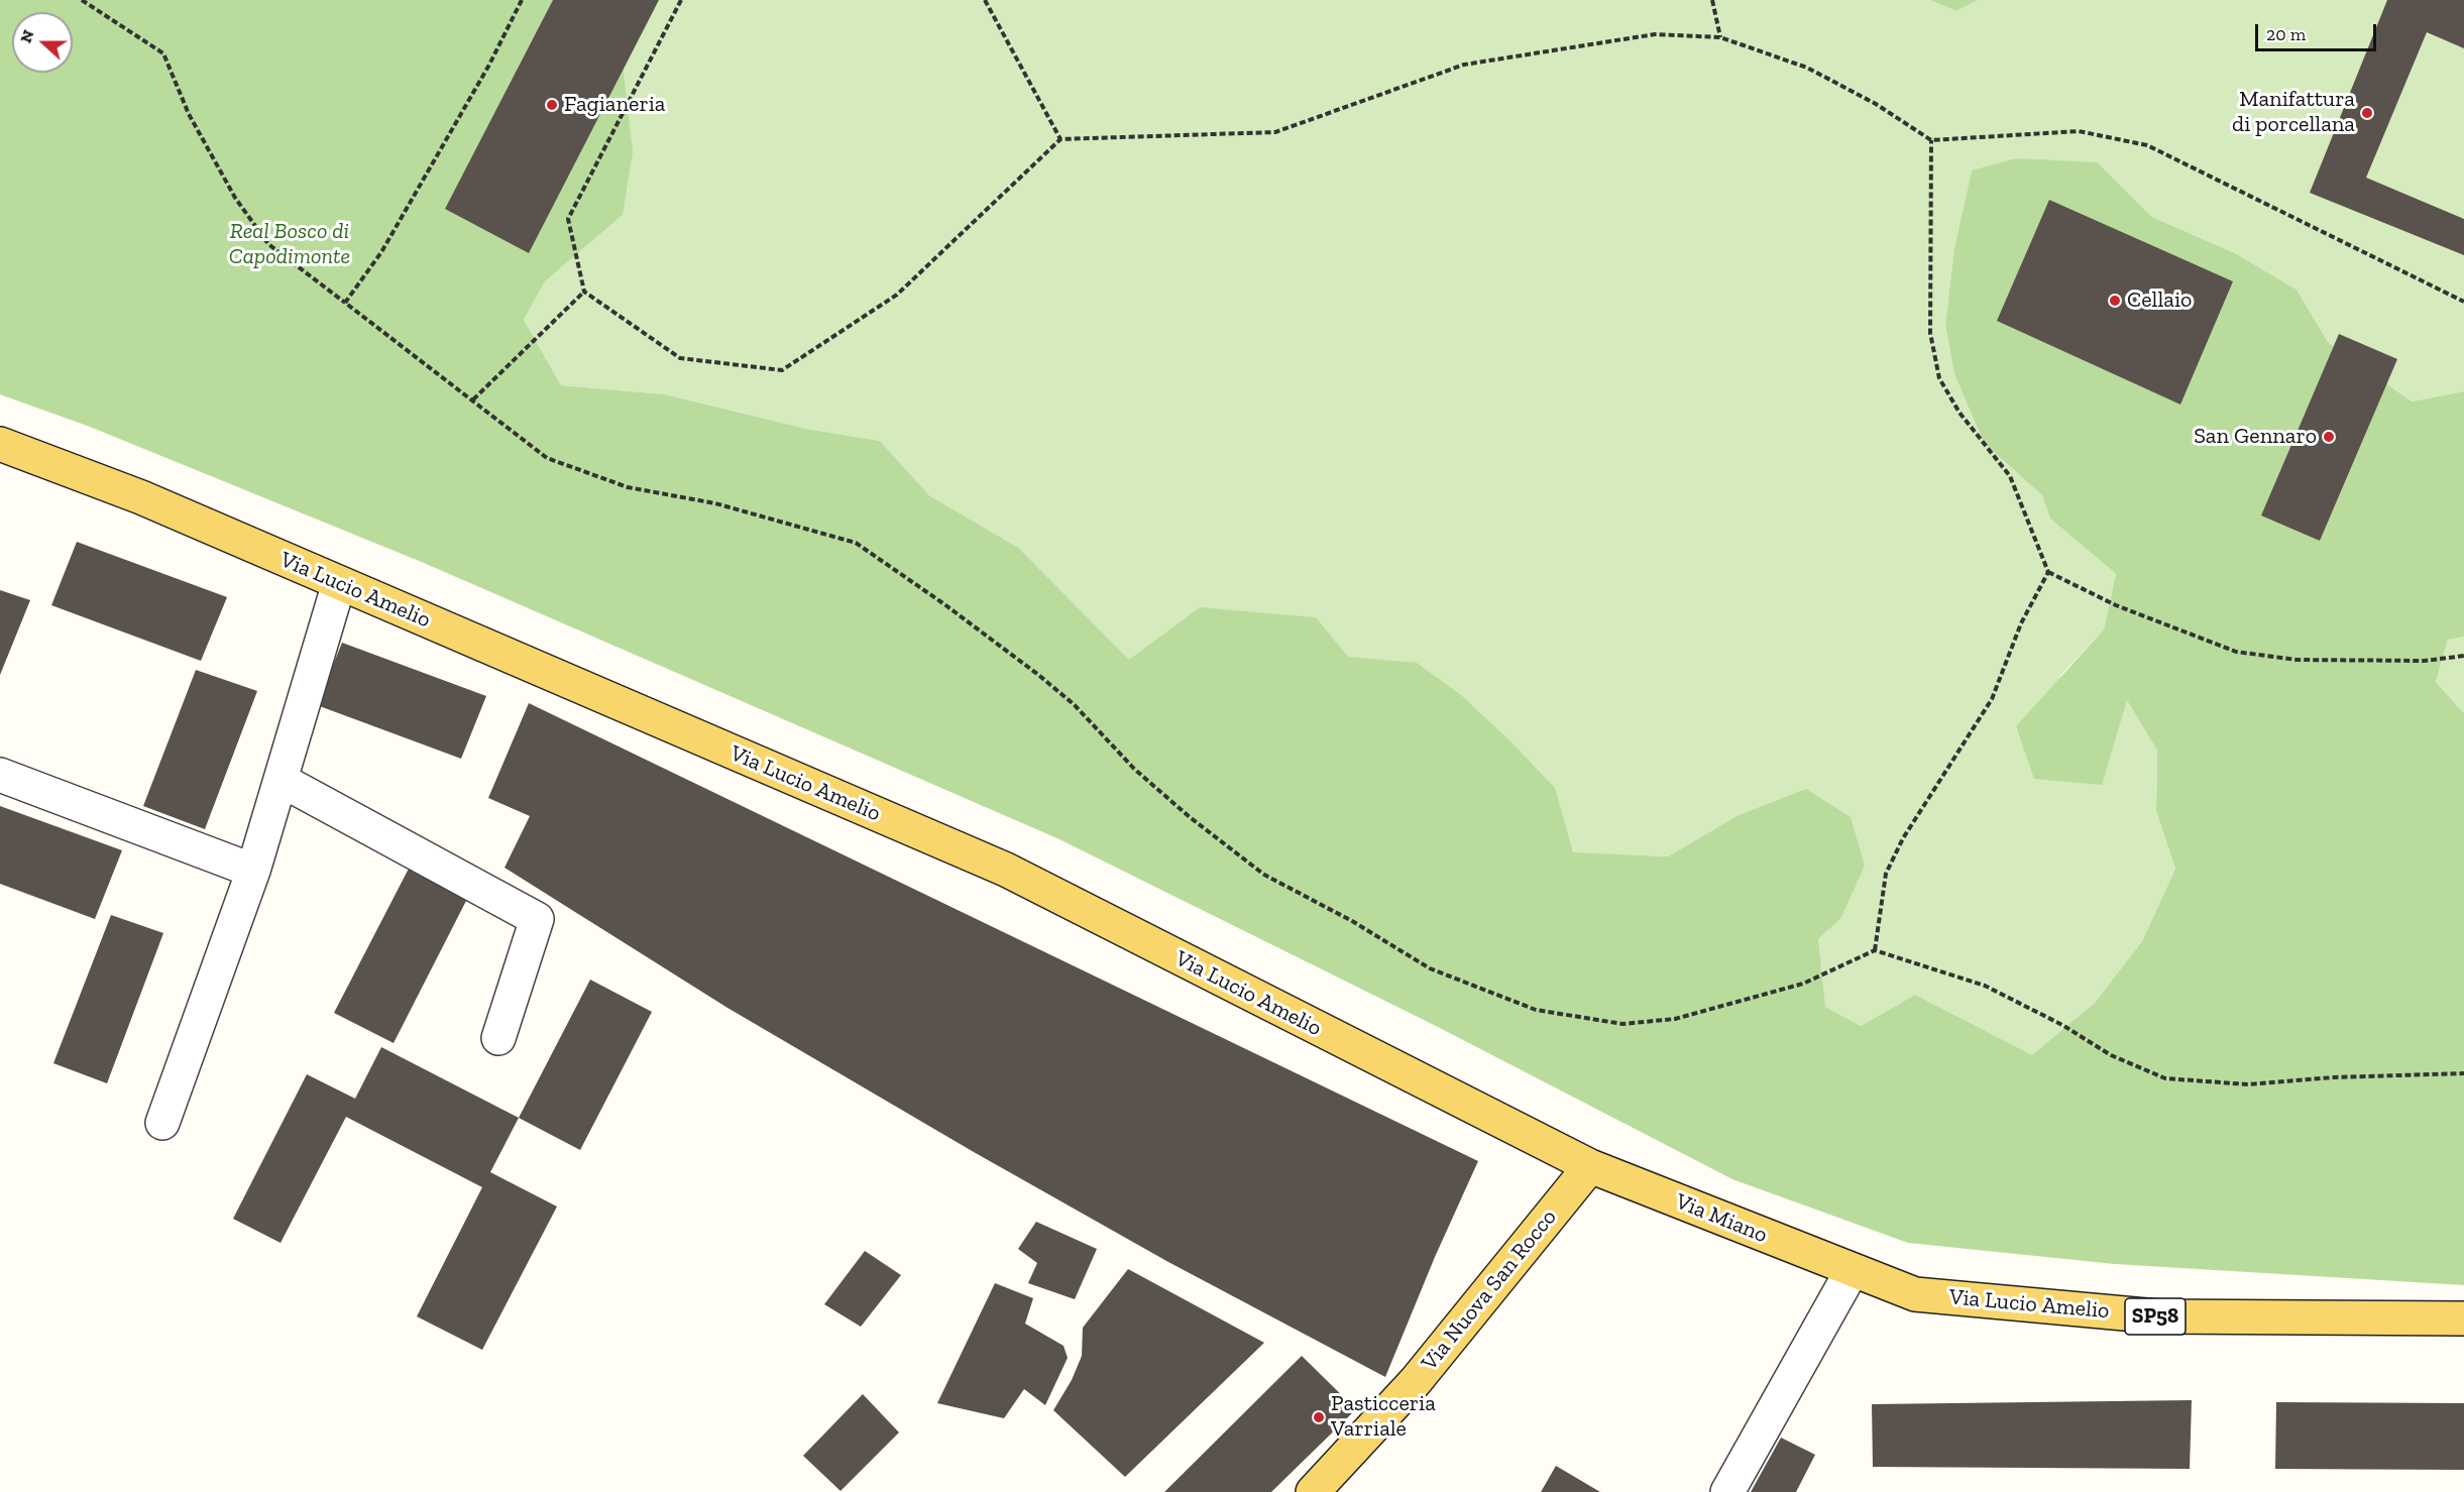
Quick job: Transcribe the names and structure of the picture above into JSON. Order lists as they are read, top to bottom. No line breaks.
{"streets":{"main road":["Via Lucio Amelio","Via Miano","Via Nuova San Rocco","SP58"]},"crossings":[["Via Lucio Amelio","Via Miano"],["Via Lucio Amelio","Via Nuova San Rocco"],["Via Miano","Via Nuova San Rocco"]],"parks":["Real Bosco di Capodimonte"],"places":["Fagianeria","Manifattura di porcellana","Cellaio","San Gennaro","Pasticceria Varriale"],"scale_bar":"20 m","north":"left"}
